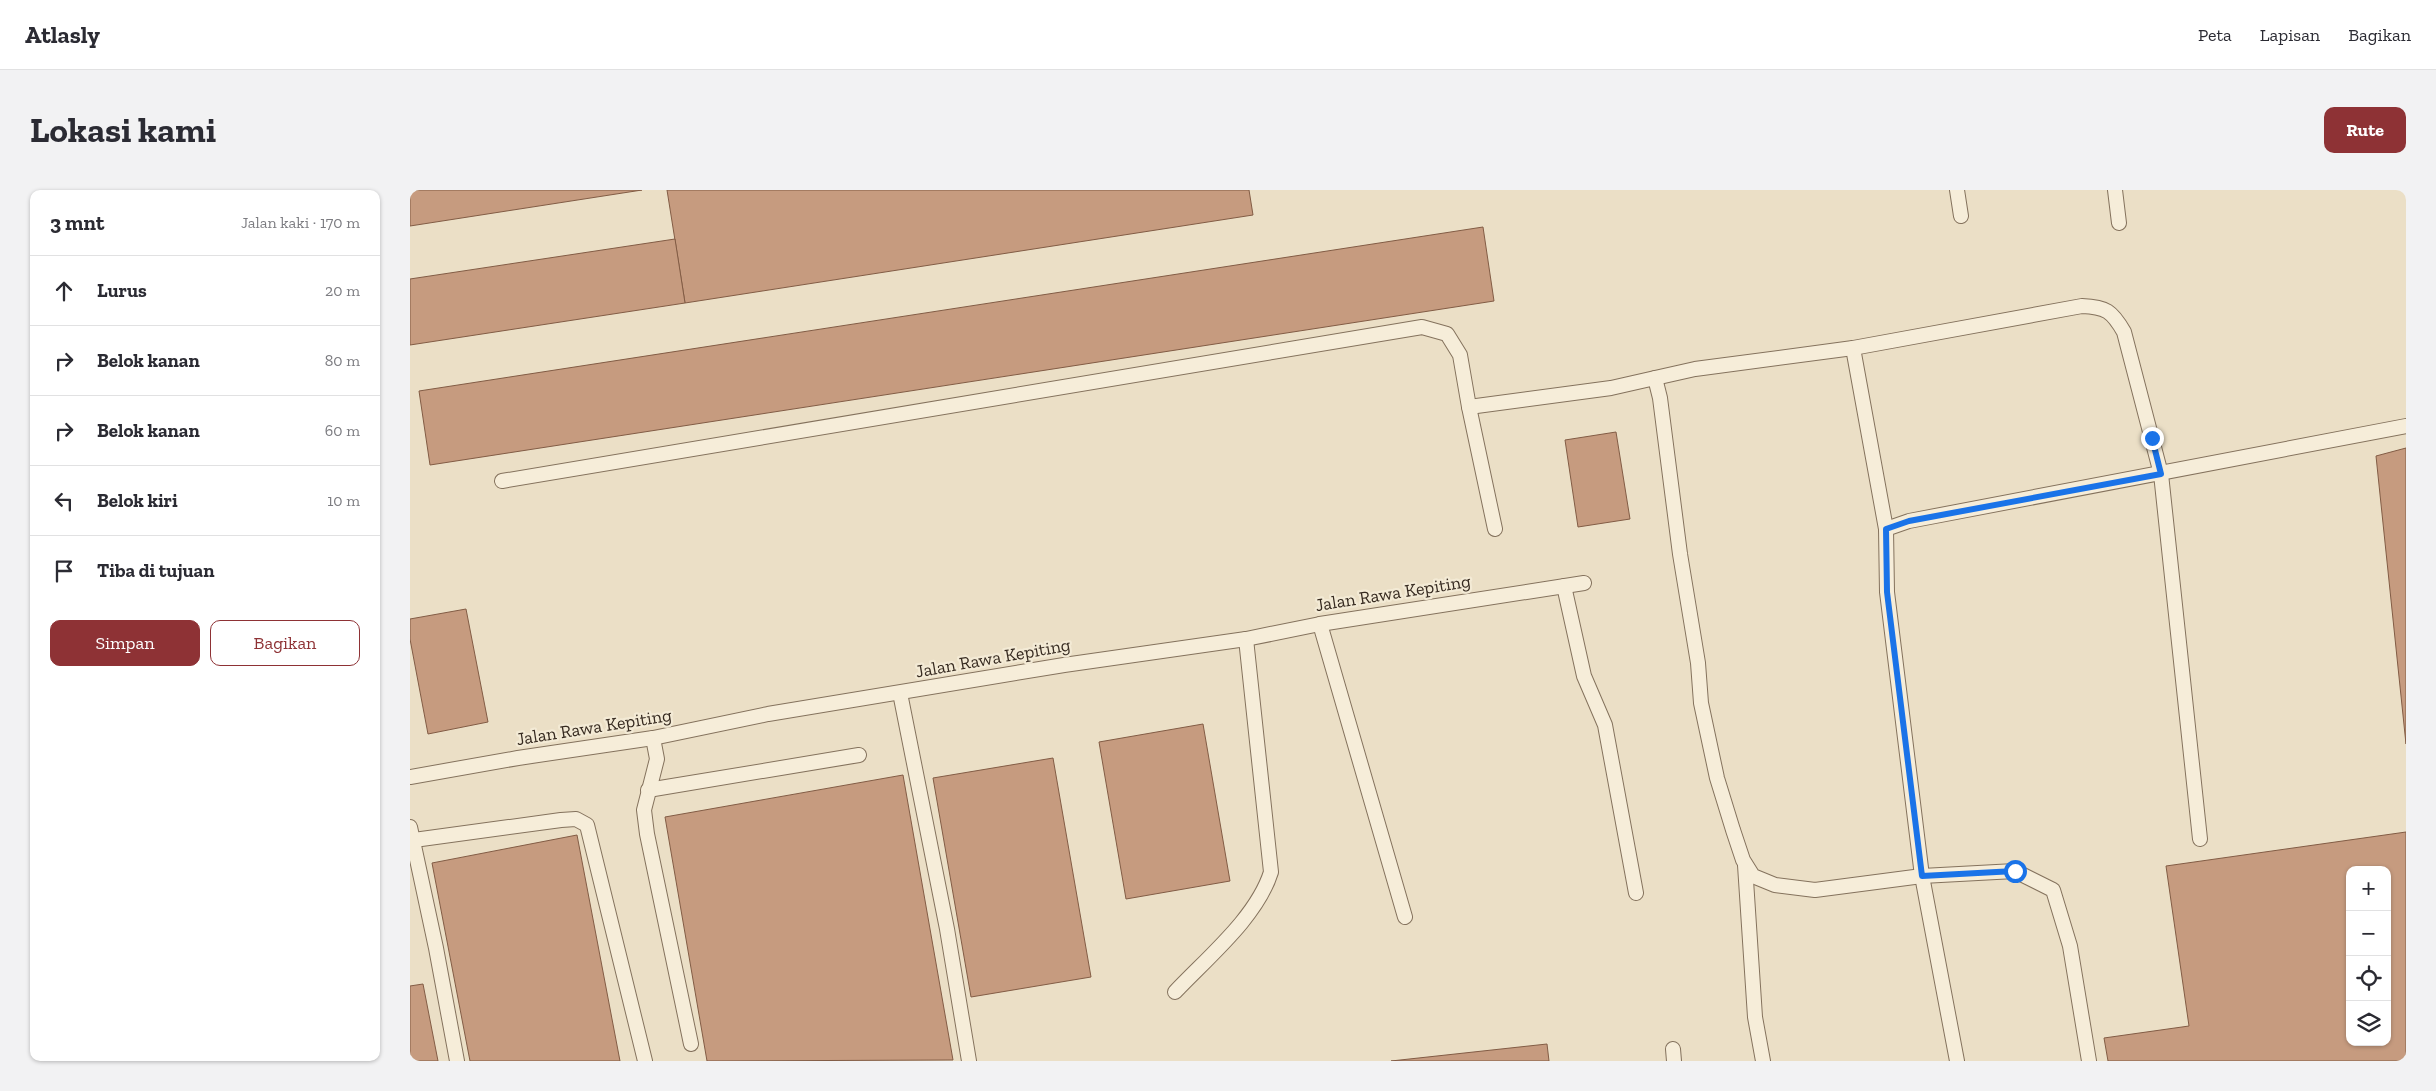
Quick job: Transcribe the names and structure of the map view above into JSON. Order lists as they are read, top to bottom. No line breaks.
{"streets":{"lane":["Jalan Rawa Kepiting"]},"page":{"header":"Atlasly","nav":["Peta","Lapisan","Bagikan"],"buttons":["Rute",["Simpan","Bagikan"]],"title":"Lokasi kami","heading":["3 mnt","Jalan kaki · 170 m"],"list":[["Lurus","20 m"],["Belok kanan","80 m"],["Belok kanan","60 m"],["Belok kiri","10 m"],"Tiba di tujuan"],"map_buttons":["+","−"]}}
